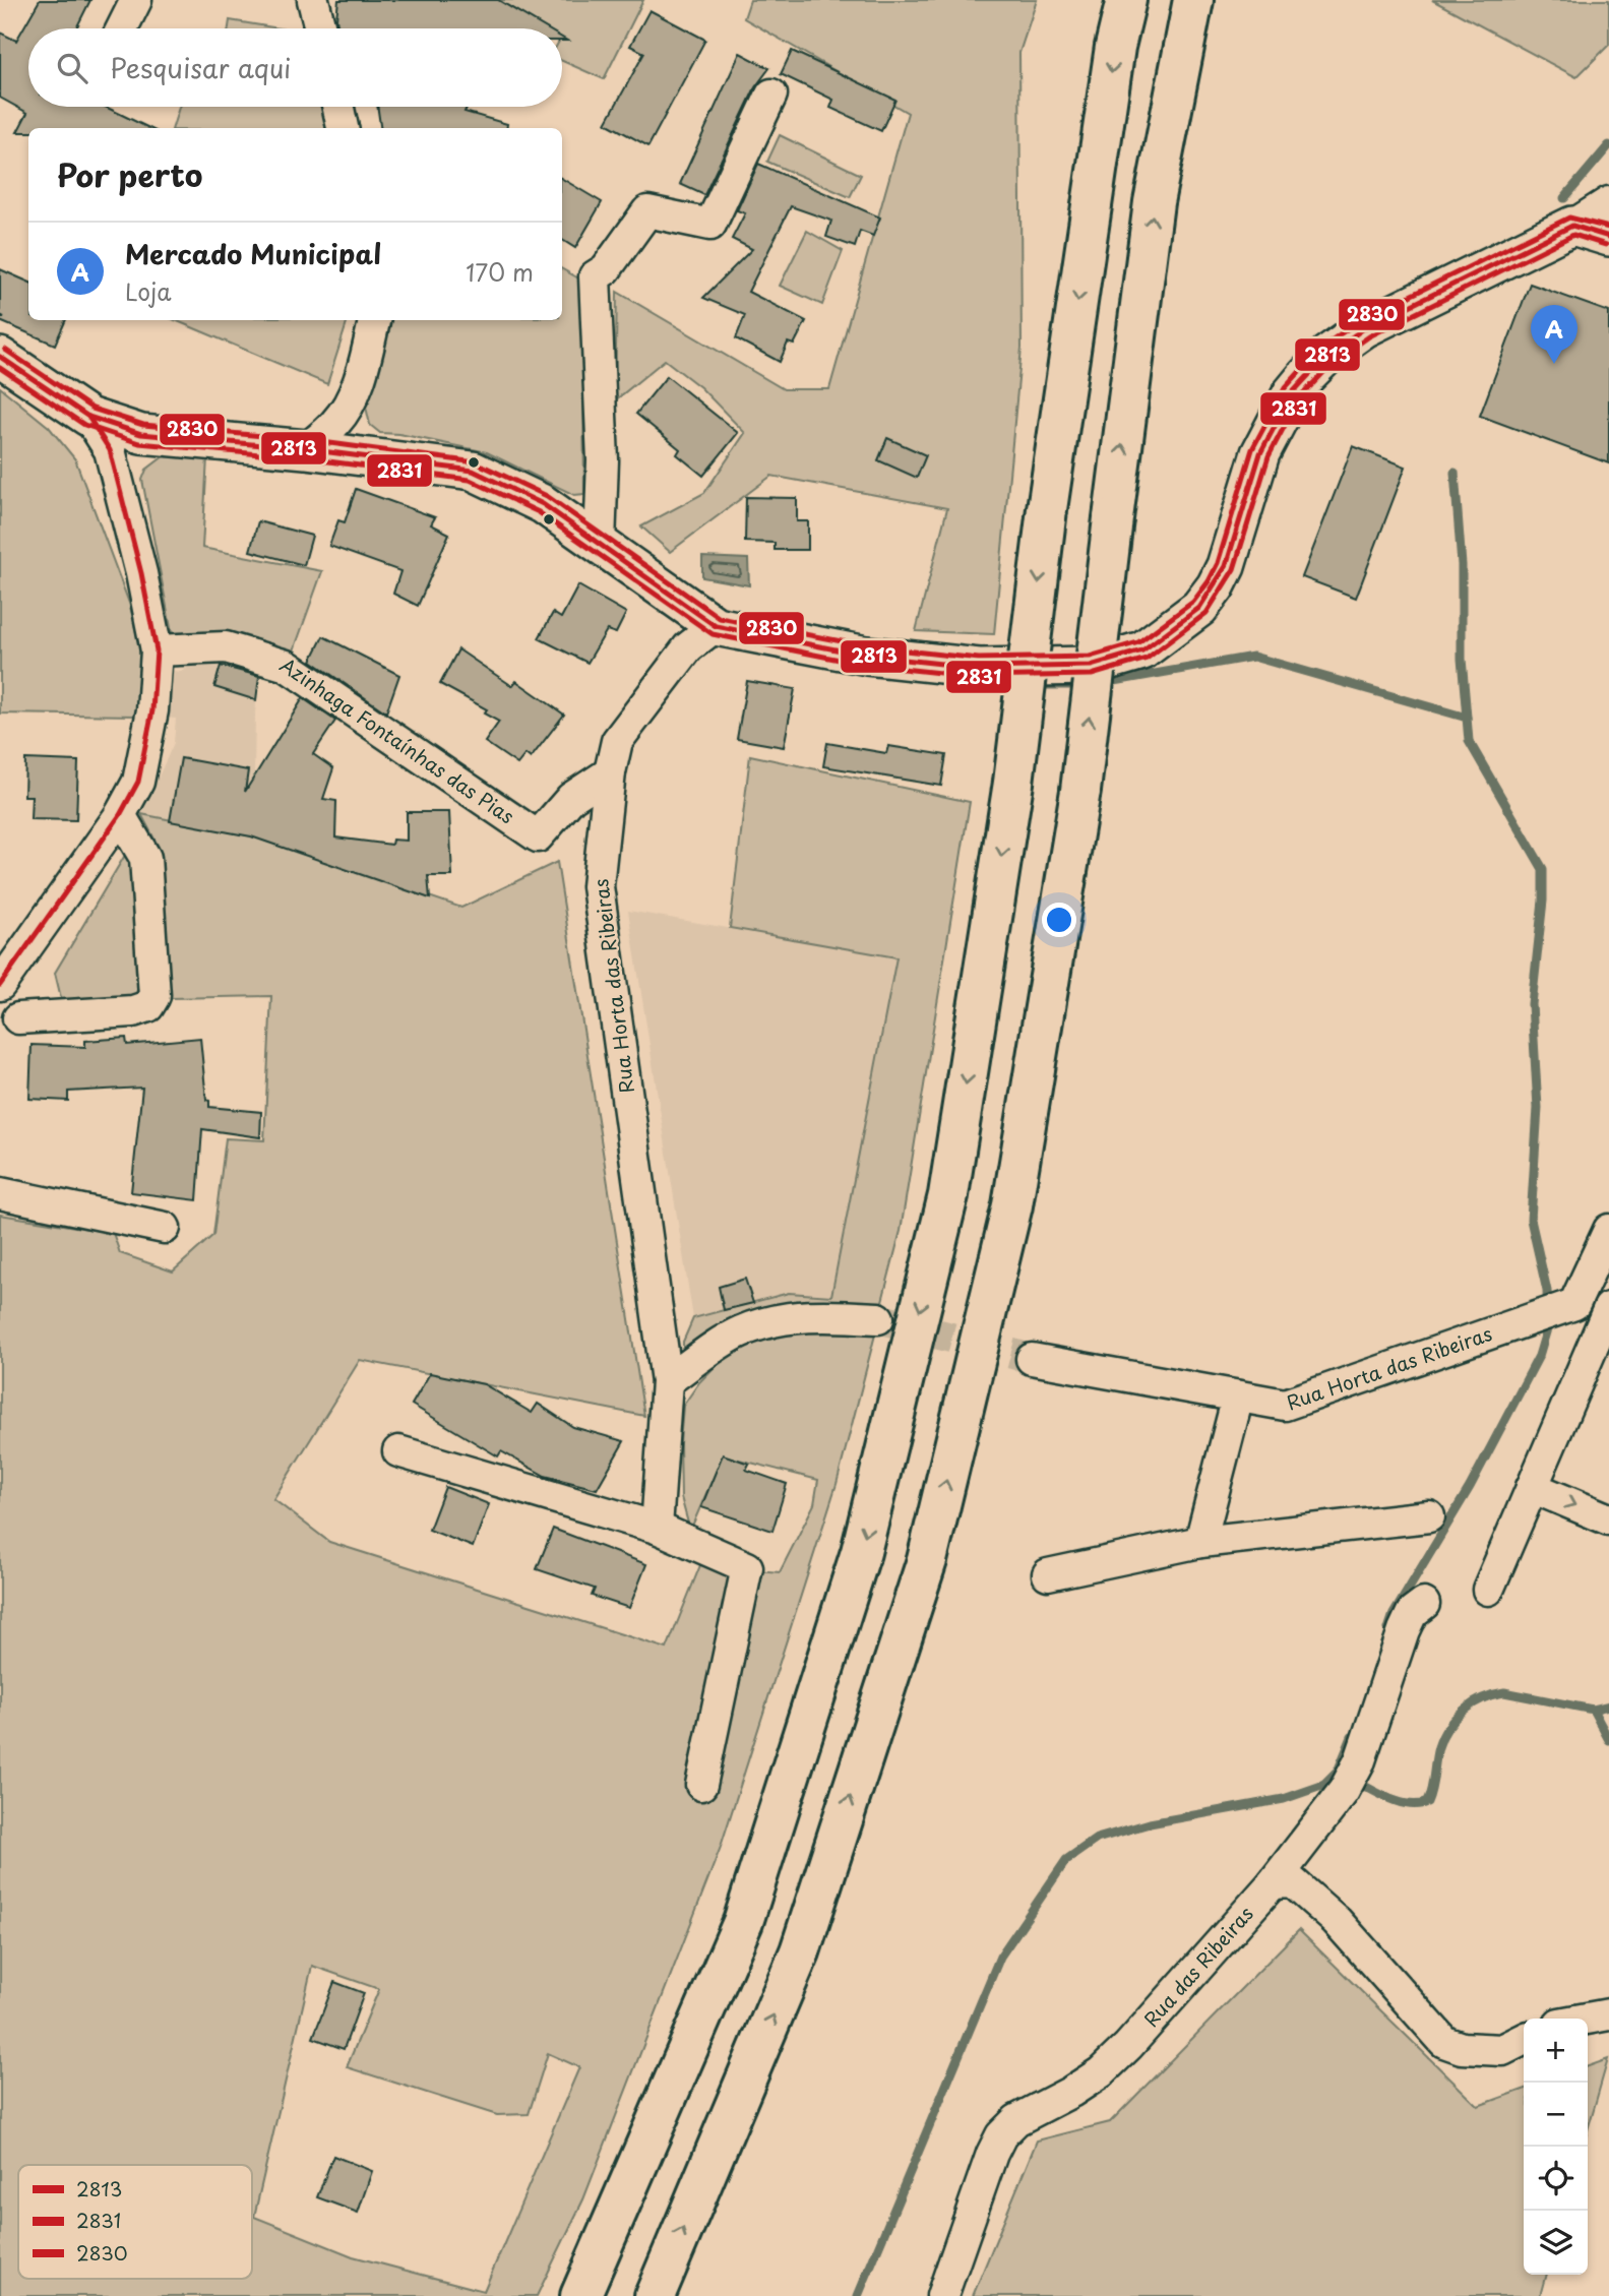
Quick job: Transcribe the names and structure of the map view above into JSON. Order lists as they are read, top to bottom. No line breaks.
{"streets":{"street":["Azinhaga Fontaínhas das Pias","Rua Horta das Ribeiras","Rua das Ribeiras"]},"crossings":[["Azinhaga Fontaínhas das Pias","Rua Horta das Ribeiras"]],"lines":["transit line 2830","transit line 2813","transit line 2831"],"legend":["2813","2831","2830"],"page":{"search":"Pesquisar aqui","heading":"Por perto","list":[{"mark":"A","name":"Mercado Municipal","note":"Loja","value":"170 m"}],"pins":"A","map_buttons":["+","−"]}}
